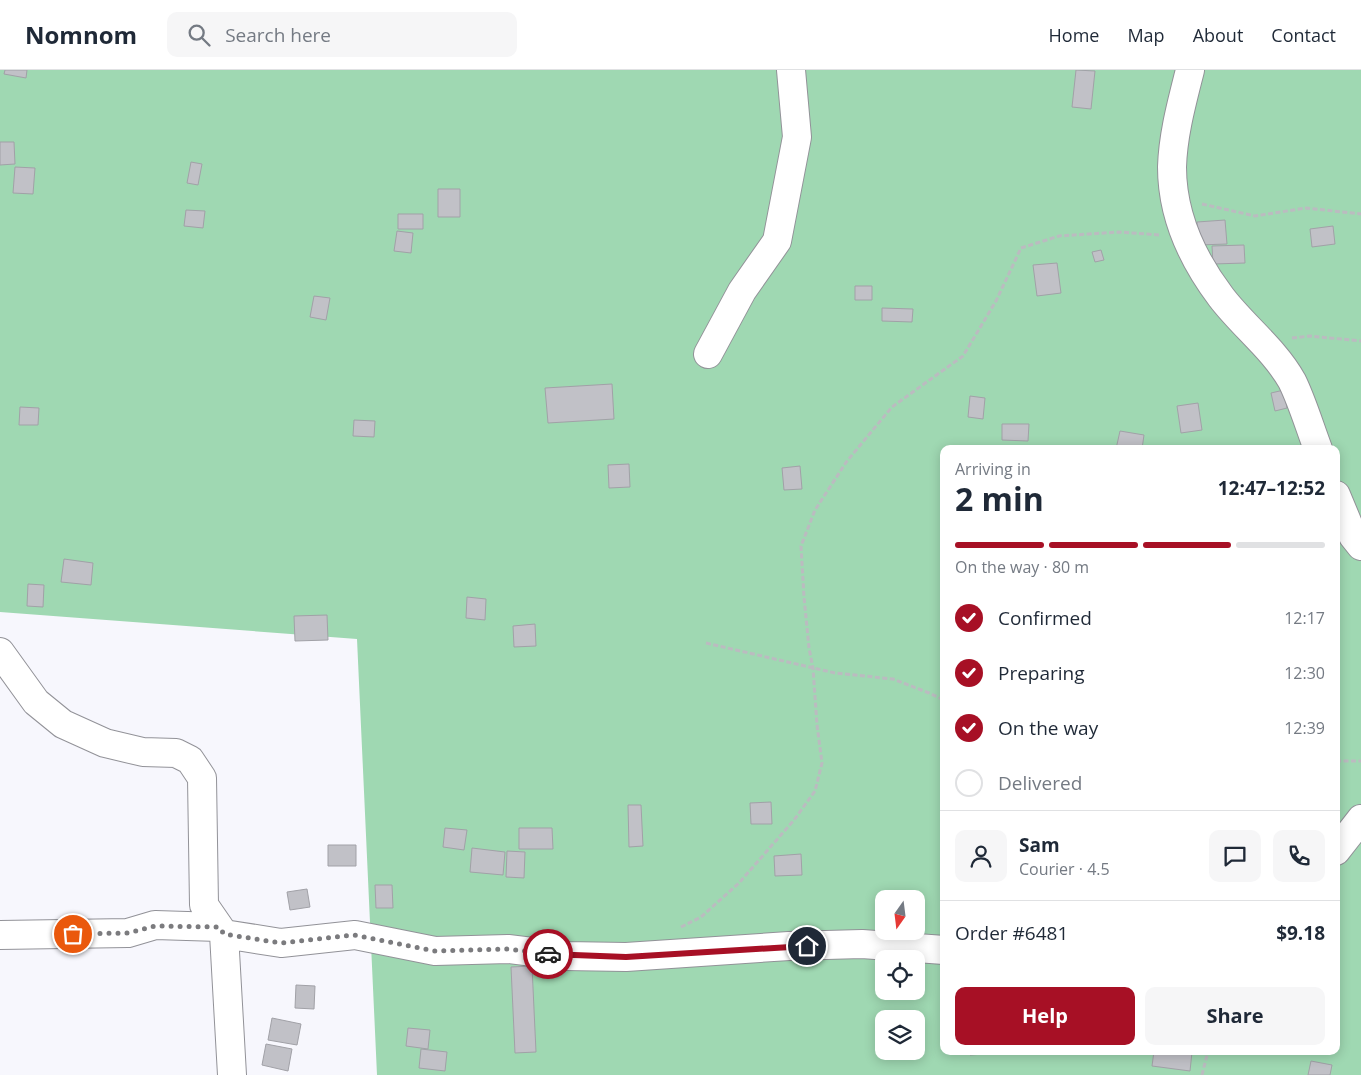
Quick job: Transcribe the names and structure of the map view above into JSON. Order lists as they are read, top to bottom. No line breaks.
{"north":"bottom","page":{"header":"Nomnom","search":"Search here","nav":["Home","Map","About","Contact"],"heading":["2 min","Arriving in","12:47–12:52"],"panel":["Sam","Courier · 4.5","Order #6481","$9.18"],"bar":"On the way · 80 m","list":[["Confirmed","12:17"],["Preparing","12:30"],["On the way","12:39"],"Delivered"],"buttons":["Help","Share"]}}
